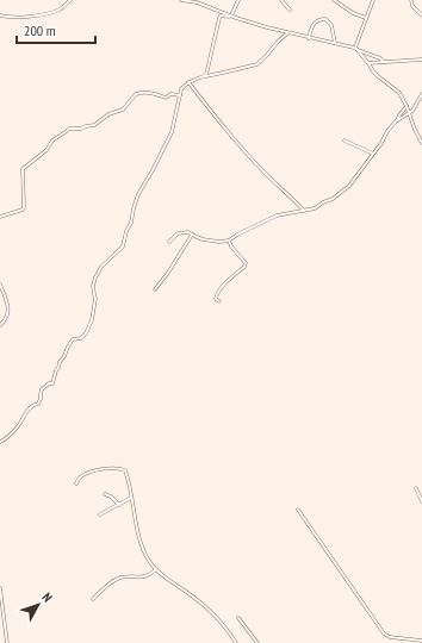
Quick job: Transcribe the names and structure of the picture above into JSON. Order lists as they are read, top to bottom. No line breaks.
{"scale_bar":"200 m","north":"top right"}
